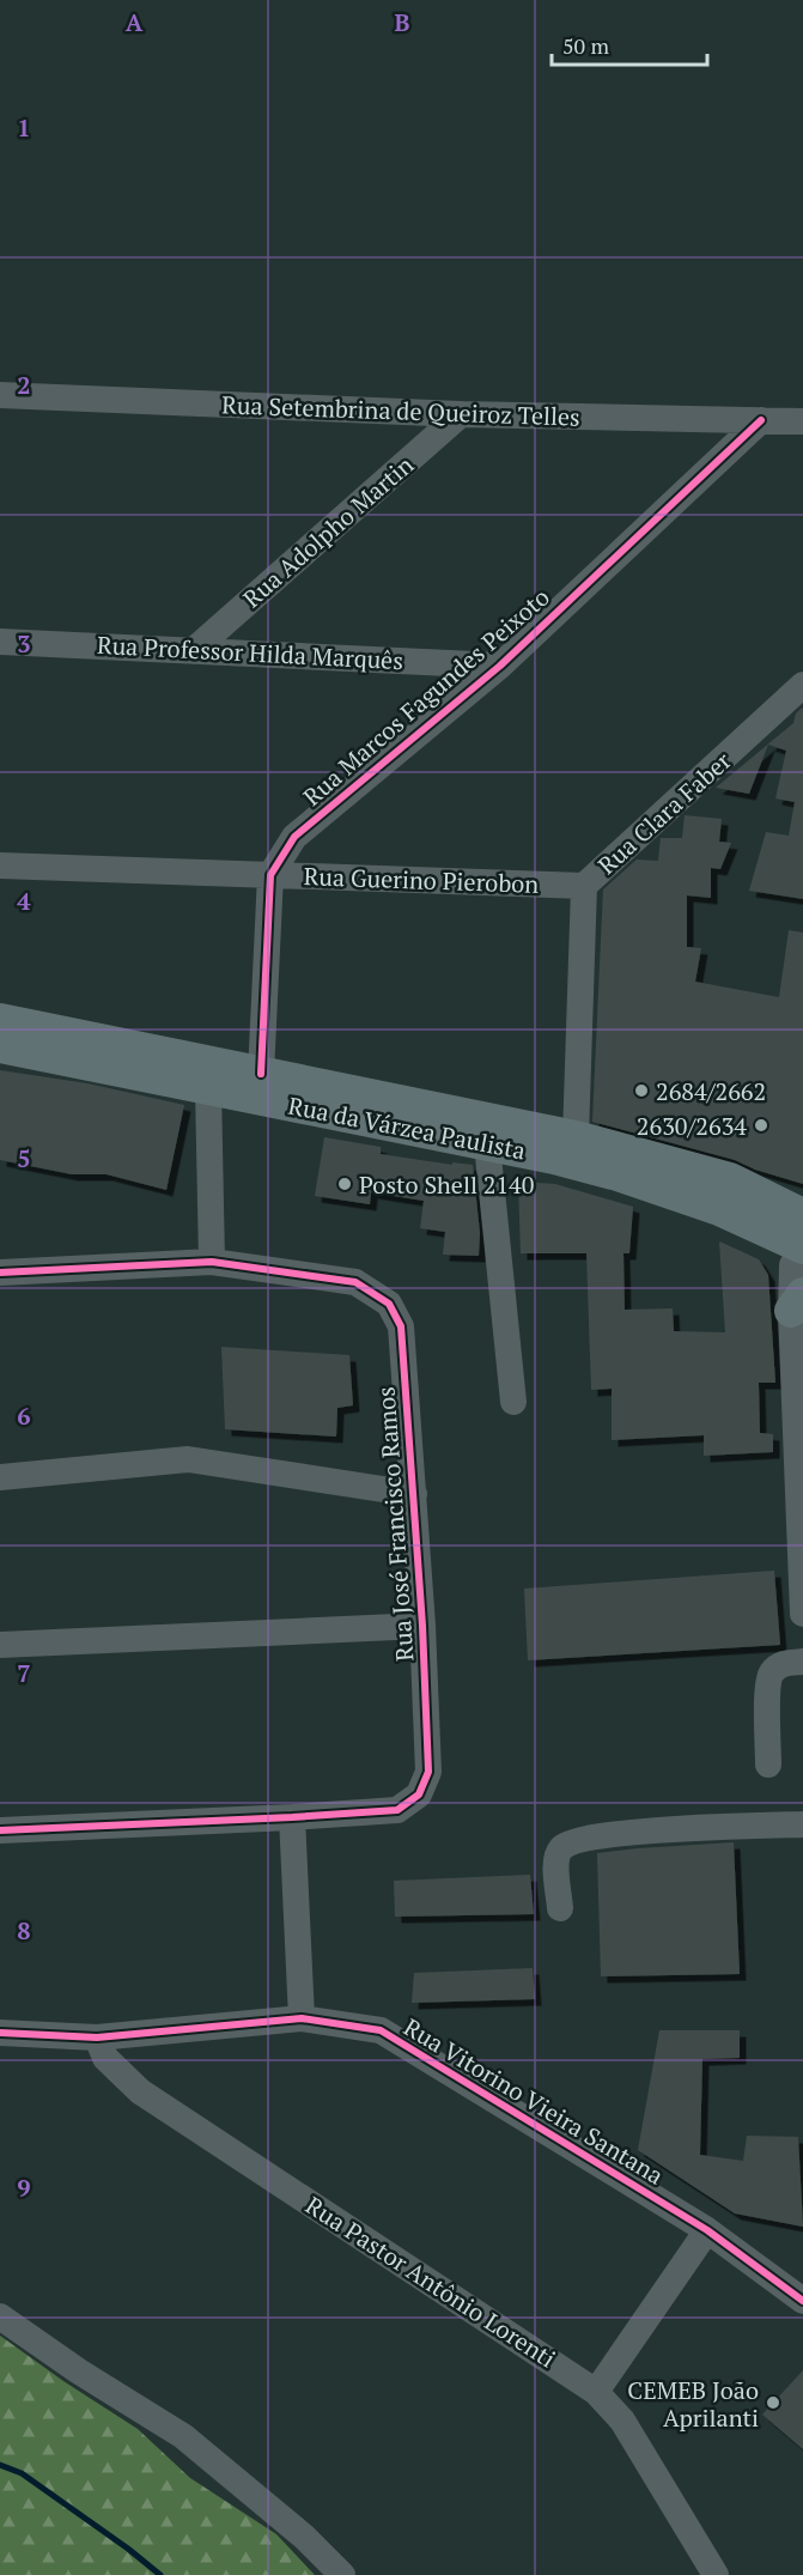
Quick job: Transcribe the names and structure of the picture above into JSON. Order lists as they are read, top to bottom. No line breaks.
{"streets":{"main road":["Rua da Várzea Paulista"],"street":["Rua Setembrina de Queiroz Telles","Rua Adolpho Martin","Rua Professor Hilda Marquês","Rua Marcos Fagundes Peixoto","Rua Clara Faber","Rua Guerino Pierobon","Rua José Francisco Ramos","Rua Vitorino Vieira Santana","Rua Pastor Antônio Lorenti"]},"crossings":[["Rua Setembrina de Queiroz Telles","Rua Adolpho Martin"],["Rua Setembrina de Queiroz Telles","Rua Marcos Fagundes Peixoto"],["Rua Adolpho Martin","Rua Professor Hilda Marquês"],["Rua Professor Hilda Marquês","Rua Marcos Fagundes Peixoto"],["Rua Marcos Fagundes Peixoto","Rua Guerino Pierobon"],["Rua Marcos Fagundes Peixoto","Rua da Várzea Paulista"],["Rua Clara Faber","Rua Guerino Pierobon"],["Rua Clara Faber","Rua da Várzea Paulista"],["Rua Vitorino Vieira Santana","Rua Pastor Antônio Lorenti"]],"places":["2684/2662","2630/2634","Posto Shell 2140","CEMEB João Aprilanti"],"scale_bar":"50 m","grid":{"columns":["A","B"],"rows":["1","2","3","4","5","6","7","8","9"]}}
